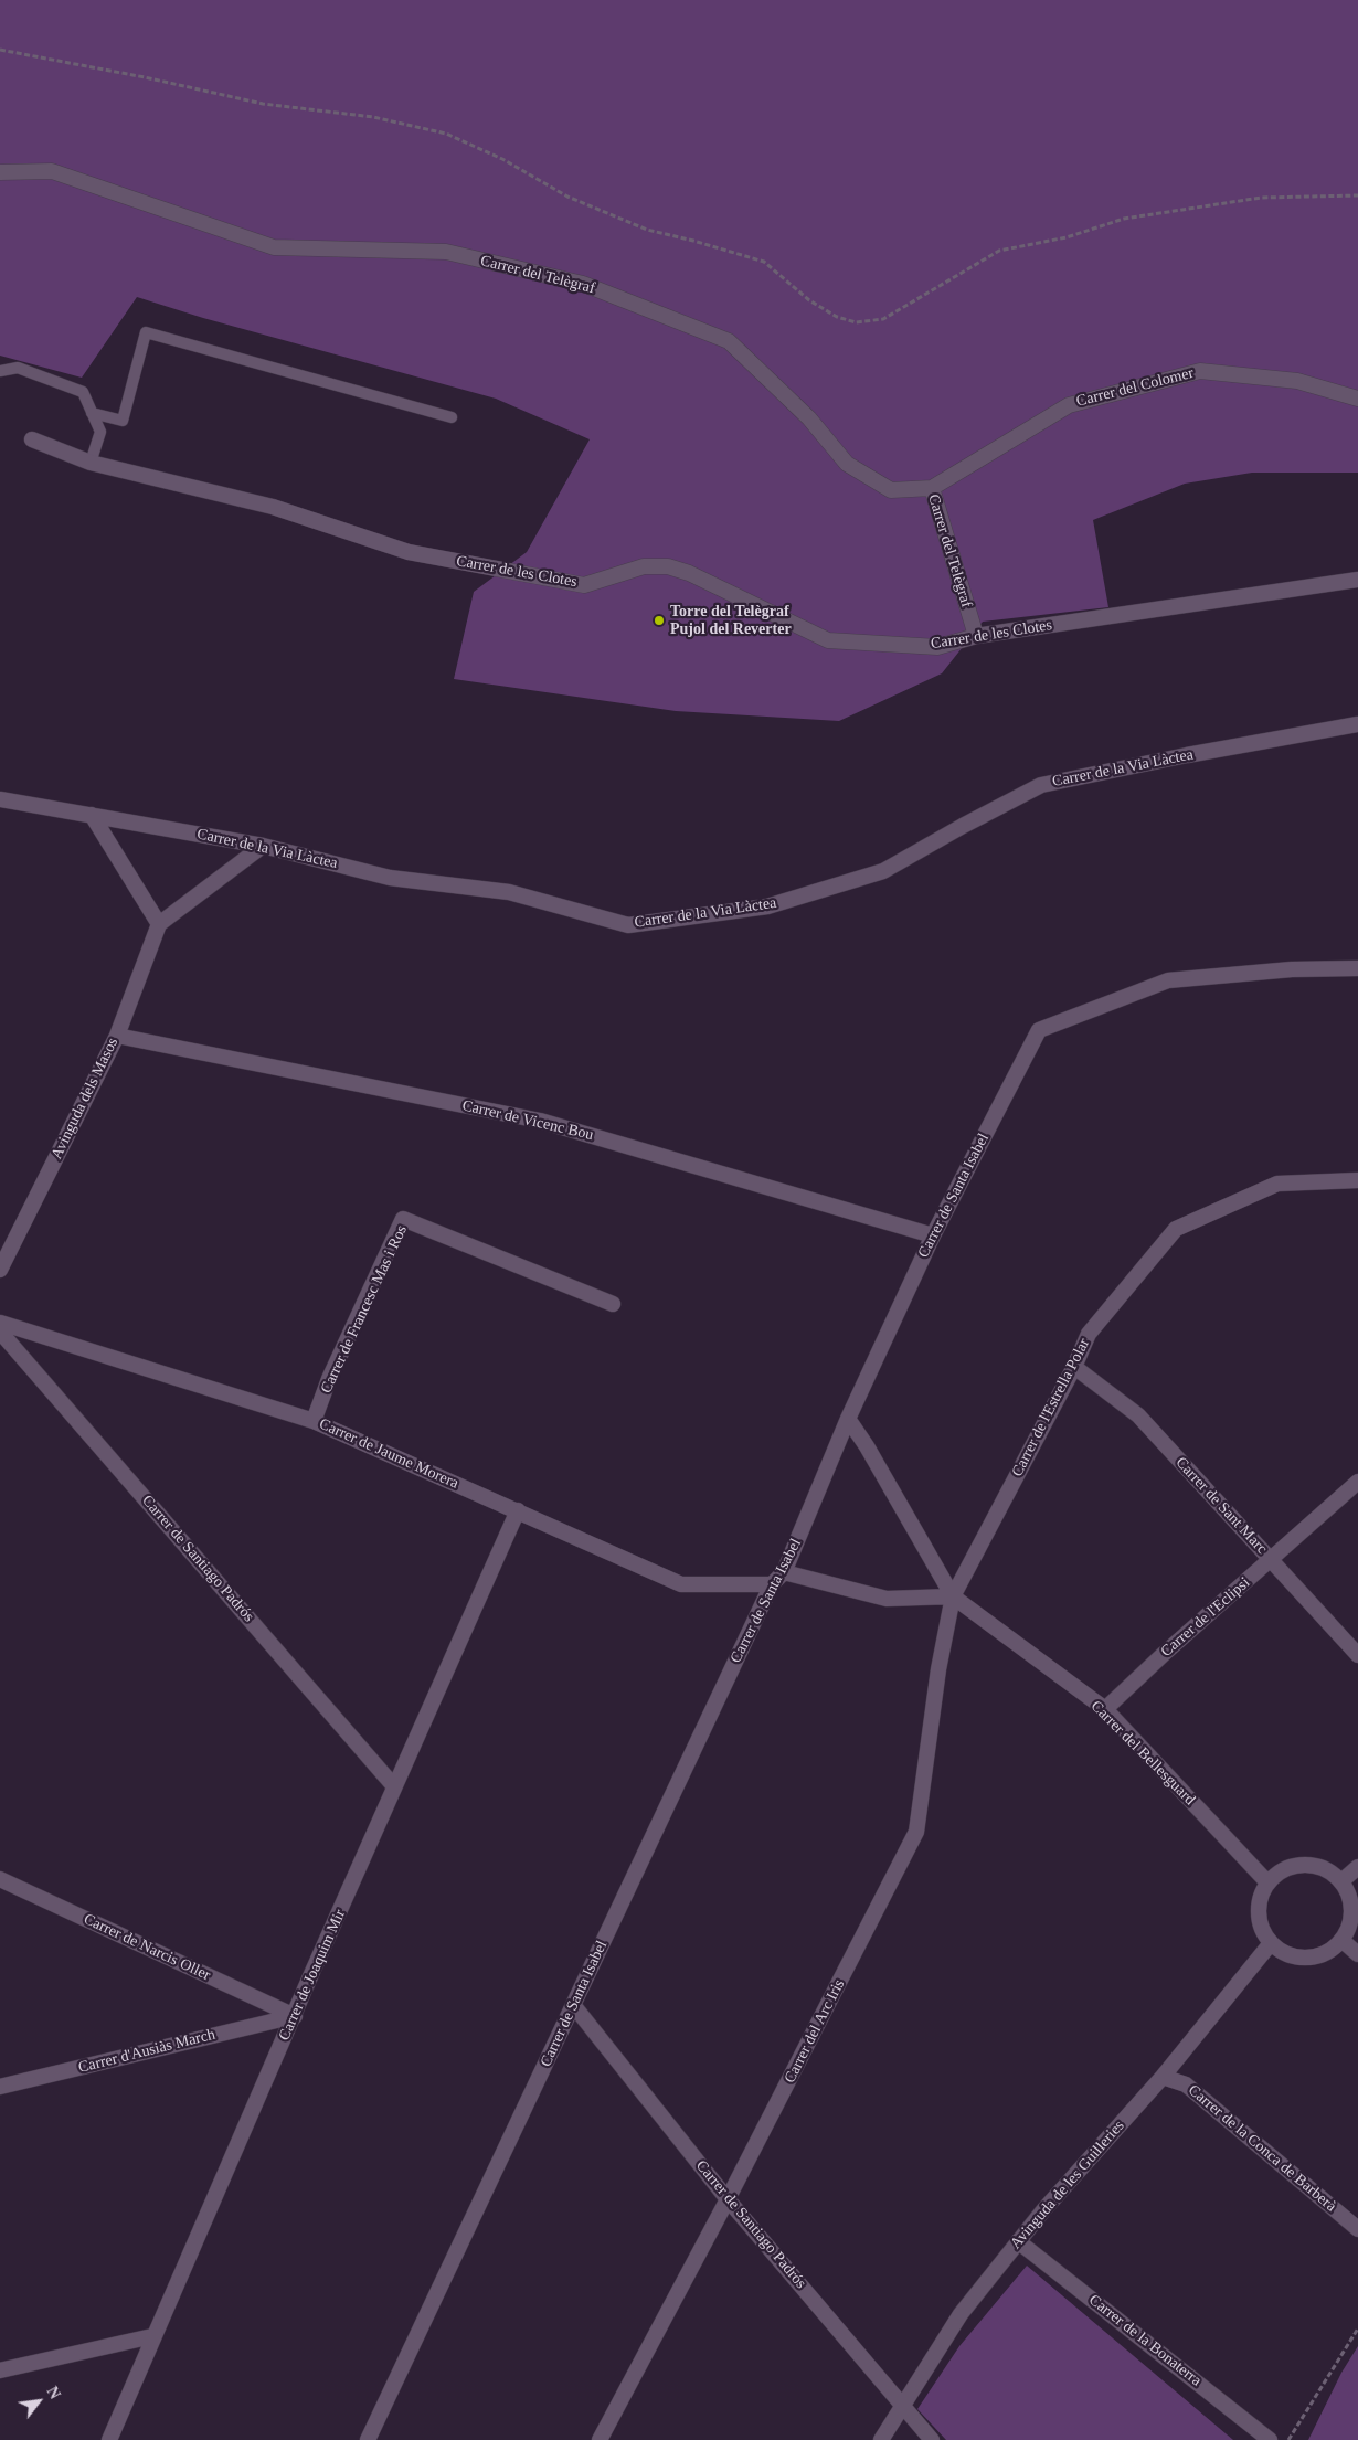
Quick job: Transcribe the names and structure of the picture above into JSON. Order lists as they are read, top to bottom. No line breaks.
{"streets":{"street":["Carrer del Telègraf","Carrer del Colomer","Carrer de les Clotes","Carrer de la Via Làctea","Avinguda dels Masos","Carrer de Vicenc Bou","Carrer de Santa Isabel","Carrer de Francesc Mas i Ros","Carrer de l'Estrella Polar","Carrer de Jaume Morera","Carrer de Sant Marc","Carrer de Santiago Padrós","Carrer de l'Eclipsi","Carrer del Bellesguard","Carrer de Narcis Oller","Carrer de Joaquim Mir","Carrer del Arc Iris","Carrer d'Ausiàs March","Carrer de la Conca de Barberà","Avinguda de les Guilleries","Carrer de la Bonaterra"]},"crossings":[["Carrer del Telègraf","Carrer del Colomer"],["Carrer del Telègraf","Carrer de les Clotes"],["Avinguda dels Masos","Carrer de Vicenc Bou"],["Carrer de Vicenc Bou","Carrer de Santa Isabel"],["Carrer de Santa Isabel","Carrer de Jaume Morera"],["Carrer de Santa Isabel","Carrer de Santiago Padrós"],["Carrer de Santa Isabel","Carrer del Bellesguard"],["Carrer de Francesc Mas i Ros","Carrer de Jaume Morera"],["Carrer de l'Estrella Polar","Carrer de Sant Marc"],["Carrer de l'Estrella Polar","Carrer del Bellesguard"],["Carrer de l'Estrella Polar","Carrer del Arc Iris"],["Carrer de Jaume Morera","Carrer de Joaquim Mir"],["Carrer de Sant Marc","Carrer de l'Eclipsi"],["Carrer de Santiago Padrós","Carrer de Joaquim Mir"],["Carrer de Santiago Padrós","Carrer del Arc Iris"],["Carrer de Santiago Padrós","Avinguda de les Guilleries"],["Carrer de l'Eclipsi","Carrer del Bellesguard"],["Carrer del Bellesguard","Carrer del Arc Iris"],["Carrer del Bellesguard","Avinguda de les Guilleries"],["Carrer de Narcis Oller","Carrer de Joaquim Mir"],["Carrer de Narcis Oller","Carrer d'Ausiàs March"],["Carrer de Joaquim Mir","Carrer d'Ausiàs March"],["Carrer de la Conca de Barberà","Avinguda de les Guilleries"],["Avinguda de les Guilleries","Carrer de la Bonaterra"]],"places":["Torre del Telègraf Pujol del Reverter"],"north":"top right"}
